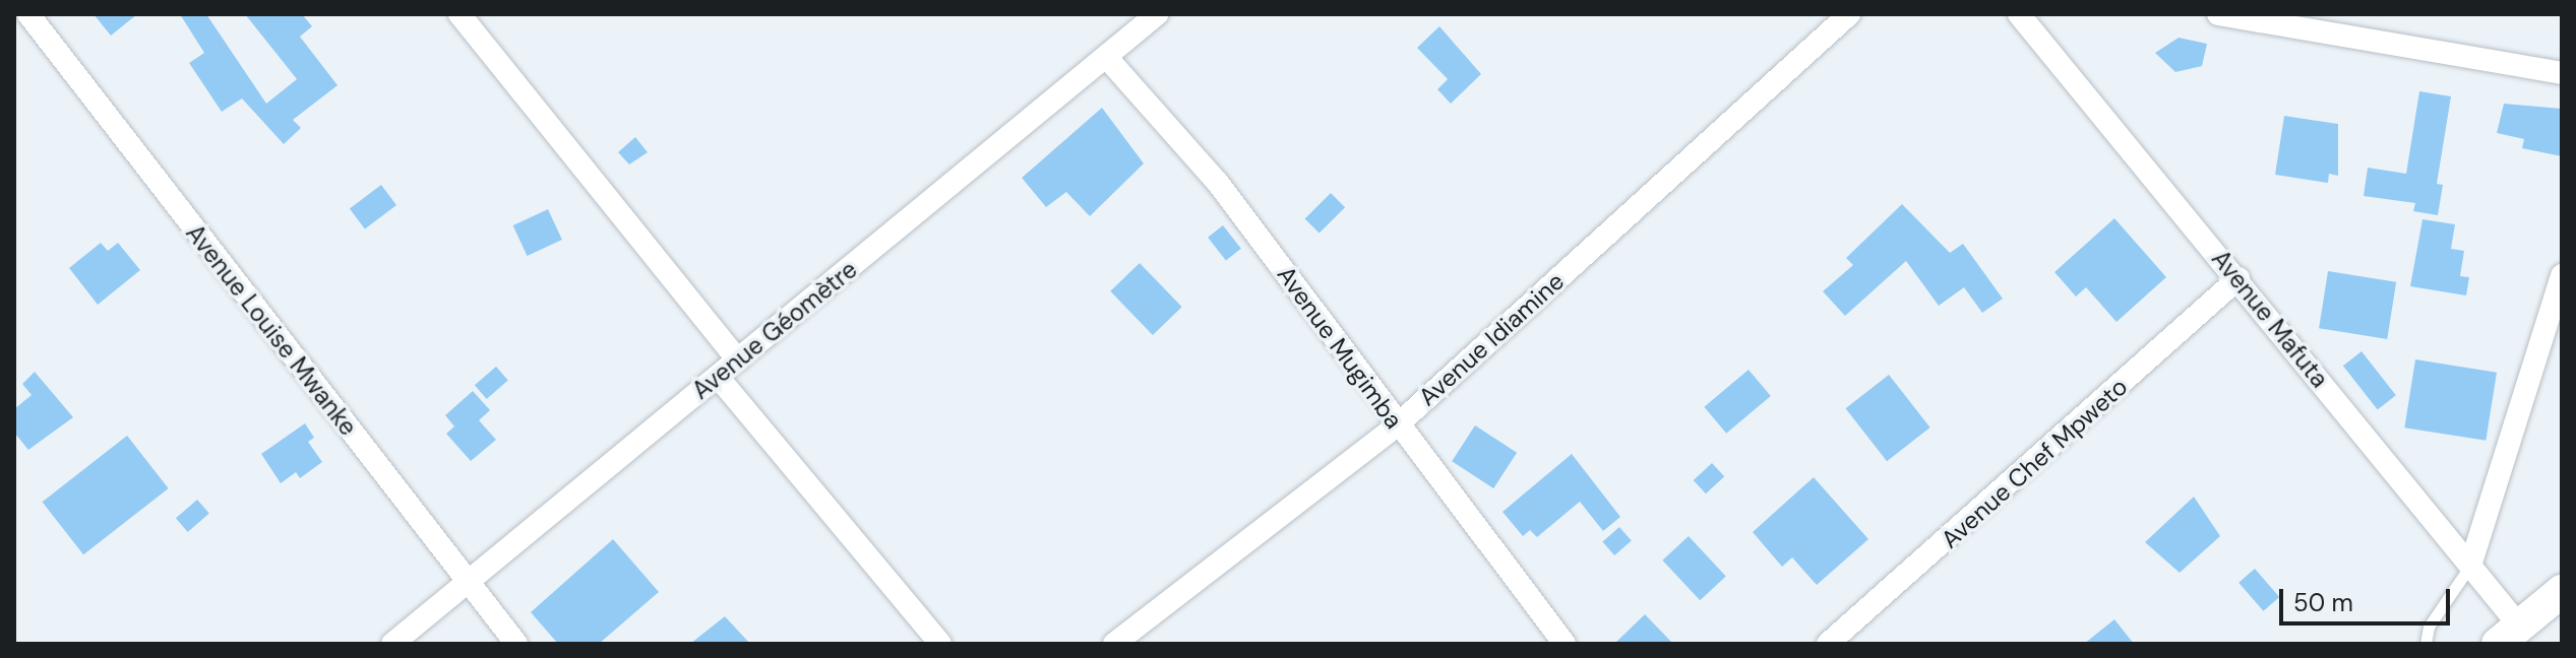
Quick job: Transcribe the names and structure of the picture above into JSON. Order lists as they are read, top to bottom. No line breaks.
{"streets":{"street":["Avenue Mafuta","Avenue Louise Mwanke","Avenue Géomètre","Avenue Idiamine","Avenue Mugimba","Avenue Chef Mpweto"]},"crossings":[["Avenue Mafuta","Avenue Chef Mpweto"],["Avenue Louise Mwanke","Avenue Géomètre"],["Avenue Géomètre","Avenue Mugimba"],["Avenue Idiamine","Avenue Mugimba"]],"scale_bar":"50 m"}
